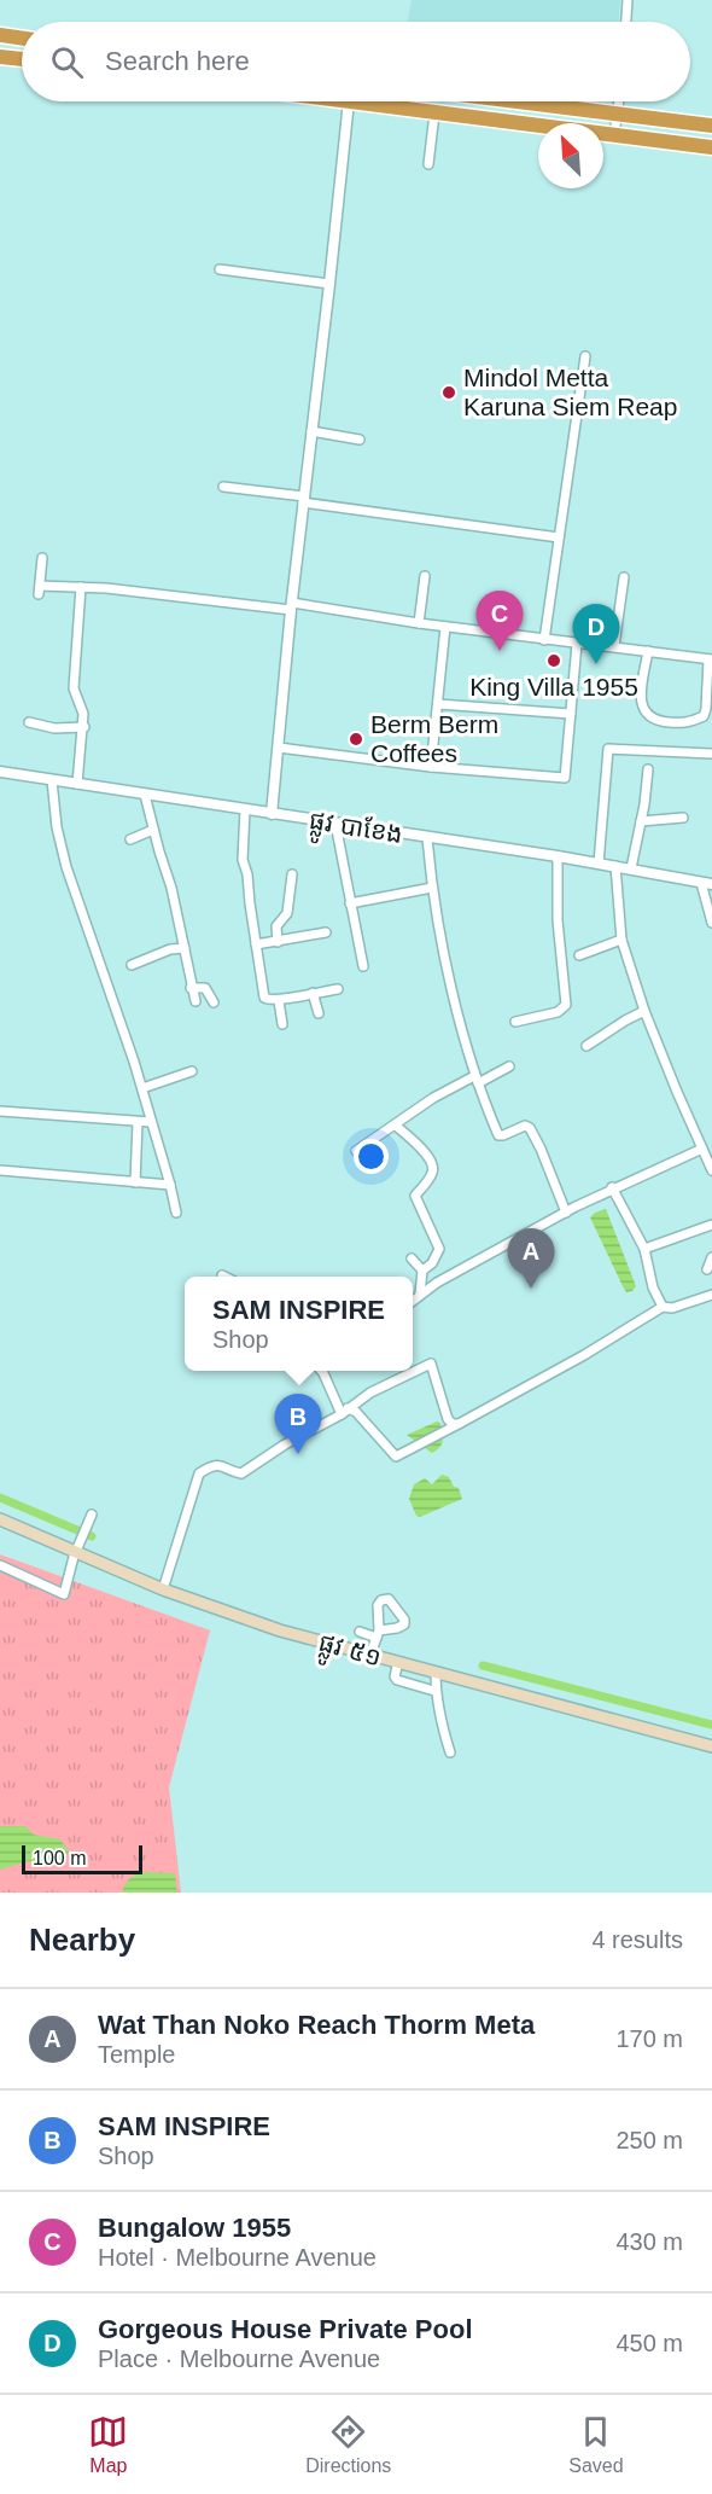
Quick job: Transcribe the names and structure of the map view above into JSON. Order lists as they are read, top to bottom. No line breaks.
{"streets":{"main road":["ផ្លូវ ៥១"],"street":["ផ្លូវ បាខែង"]},"places":["Mindol Metta Karuna Siem Reap","King Villa 1955","Berm Berm Coffees"],"scale_bar":"100 m","north":"top left","page":{"search":"Search here","pins":["C","D","A","B"],"popup":["SAM INSPIRE","Shop"],"scale":"100 m","heading":["Nearby","4 results"],"list":[{"mark":"A","name":"Wat Than Noko Reach Thorm Meta","note":"Temple","value":"170 m"},{"mark":"B","name":"SAM INSPIRE","note":"Shop","value":"250 m"},{"mark":"C","name":"Bungalow 1955","note":"Hotel · Melbourne Avenue","value":"430 m"},{"mark":"D","name":"Gorgeous House Private Pool","note":"Place · Melbourne Avenue","value":"450 m"}],"nav":["Map","Directions","Saved"]}}
